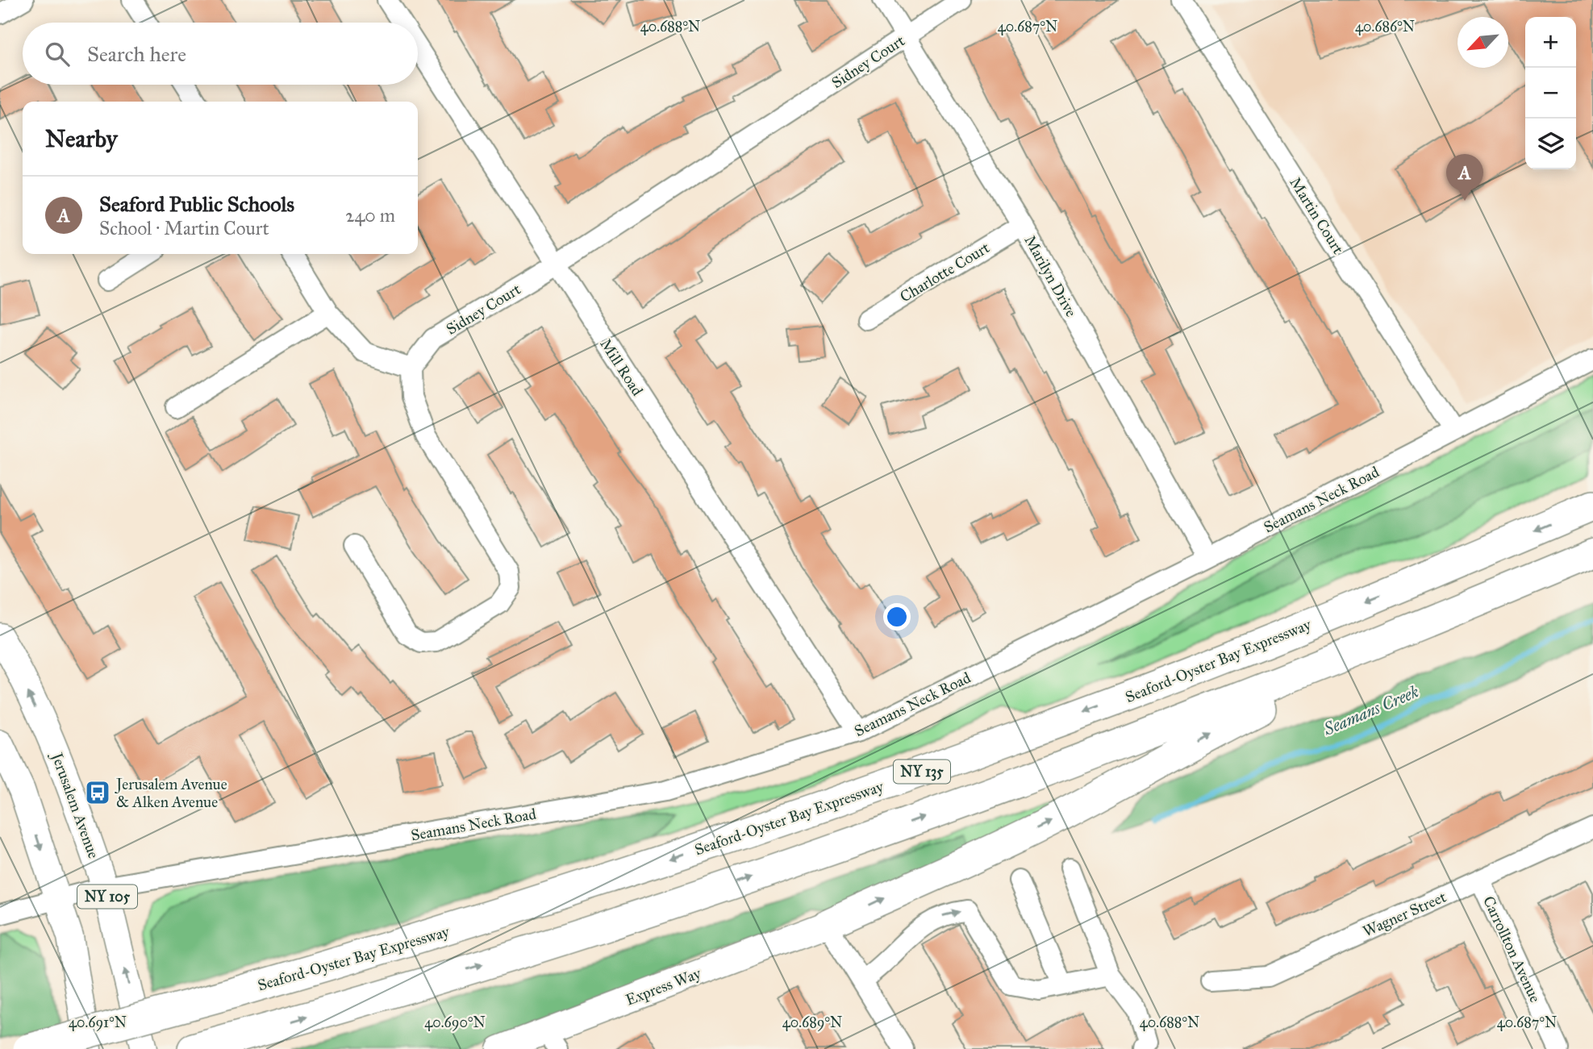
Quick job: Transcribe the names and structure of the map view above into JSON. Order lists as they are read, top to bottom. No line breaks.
{"streets":{"highway":["Seaford-Oyster Bay Expressway","NY 135"],"main road":["Jerusalem Avenue","NY 105","Express Way"],"street":["Sidney Court","Martin Court","Charlotte Court","Marilyn Drive","Mill Road","Seamans Neck Road","Wagner Street","Carrollton Avenue"]},"crossings":[["Sidney Court","Marilyn Drive"],["Sidney Court","Mill Road"],["Martin Court","Seamans Neck Road"],["Charlotte Court","Marilyn Drive"],["Marilyn Drive","Seamans Neck Road"],["Mill Road","Seamans Neck Road"],["Seamans Neck Road","Jerusalem Avenue"],["Seamans Neck Road","NY 105"],["Wagner Street","Carrollton Avenue"]],"water":["Seamans Creek"],"places":{"bus stop":["Jerusalem Avenue & Alken Avenue"]},"north":"bottom left","page":{"map_buttons":["+","−"],"search":"Search here","heading":"Nearby","pins":"A","list":[{"mark":"A","name":"Seaford Public Schools","note":"School · Martin Court","value":"240 m"}]},"coordinates":["40.688°N","40.687°N","40.686°N","40.691°N","40.690°N","40.689°N"]}
